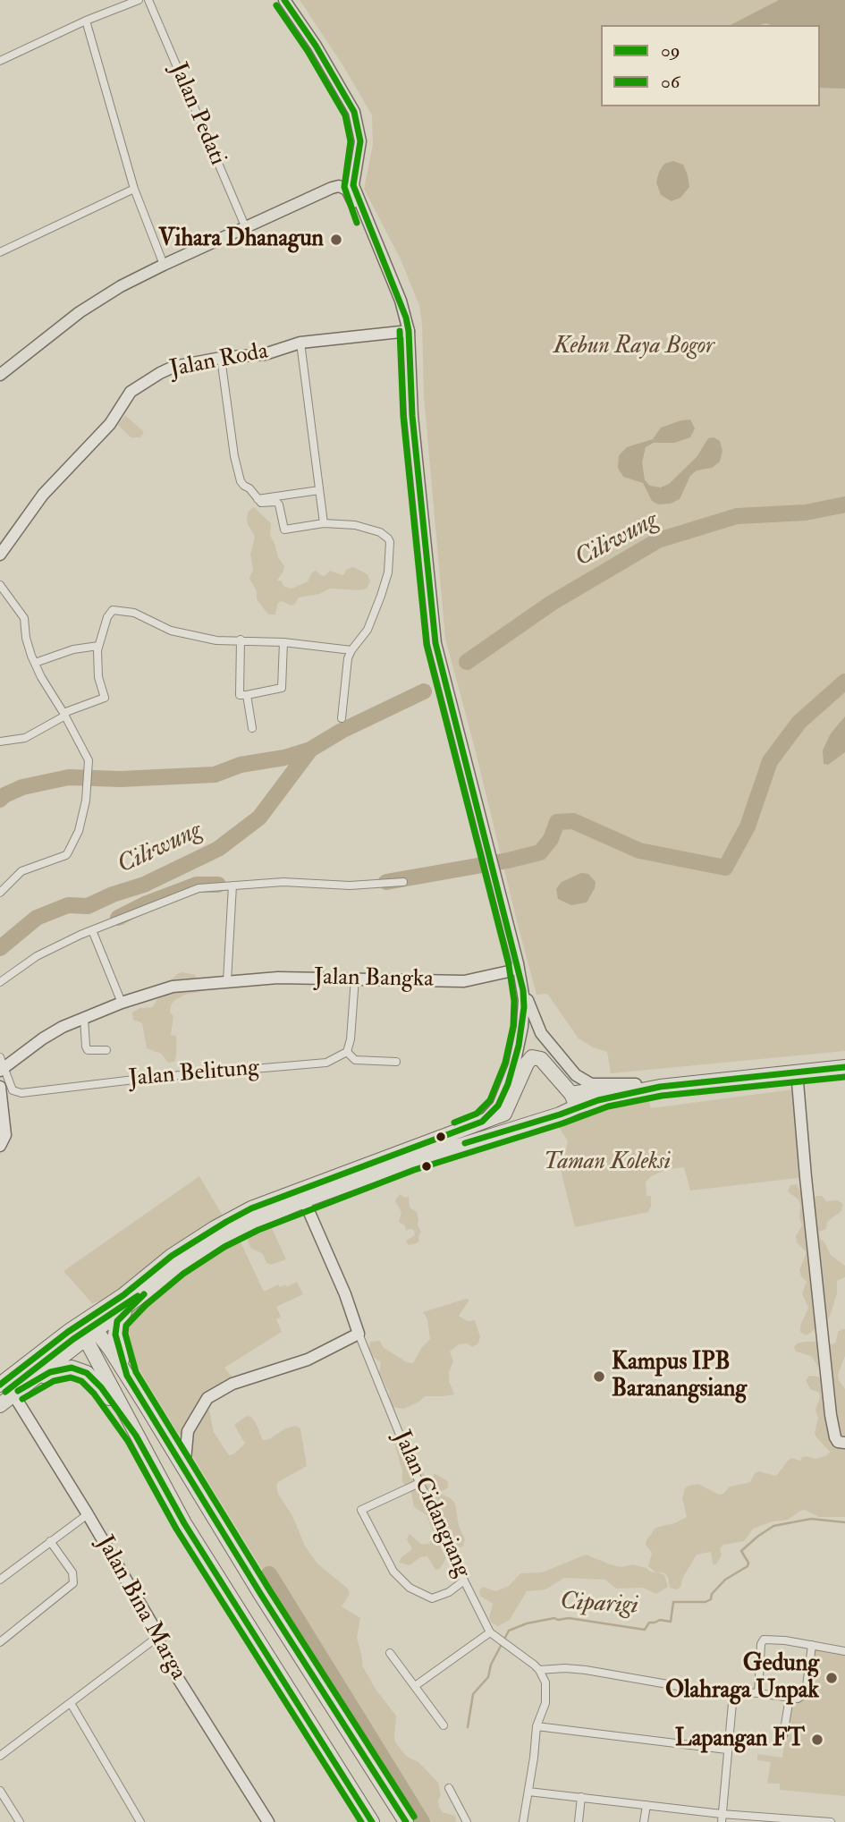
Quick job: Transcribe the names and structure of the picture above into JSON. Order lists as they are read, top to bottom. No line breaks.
{"streets":{"street":["Jalan Pedati","Jalan Roda","Jalan Bangka","Jalan Belitung","Jalan Cidangiang","Jalan Bina Marga"]},"crossings":[["Jalan Bangka","Jalan Belitung"]],"water":["Ciliwung","Ciparigi"],"parks":["Kebun Raya Bogor","Taman Koleksi"],"places":["Vihara Dhanagun","Kampus IPB Baranangsiang","Gedung Olahraga Unpak","Lapangan FT"],"lines":["transit line 09","transit line 06"],"legend":["09","06"]}
